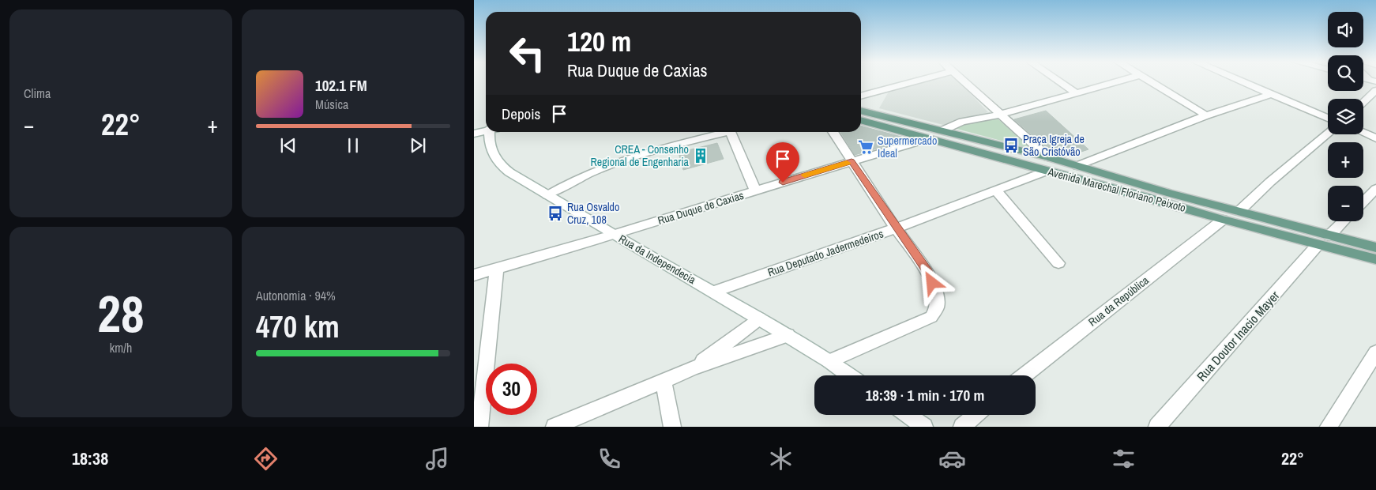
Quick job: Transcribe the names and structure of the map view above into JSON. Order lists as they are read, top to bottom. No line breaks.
{"streets":{"main road":["Avenida Marechal Floriano Peixoto"],"street":["Rua Duque de Caxias","Rua Deputado Jadermedeiros","Rua da Independecia","Rua da República","Rua Doutor Inacio Mayer"]},"crossings":[["Avenida Marechal Floriano Peixoto","Rua Duque de Caxias"],["Avenida Marechal Floriano Peixoto","Rua Deputado Jadermedeiros"],["Avenida Marechal Floriano Peixoto","Rua da República"],["Avenida Marechal Floriano Peixoto","Rua Doutor Inacio Mayer"],["Rua Duque de Caxias","Rua da Independecia"],["Rua Deputado Jadermedeiros","Rua da Independecia"]],"places":{"bus stop":["Praça Igreja de São Cristóvão","Rua Osvaldo Cruz, 108"],"supermarket":["Supermercado Ideal"],"building":["CREA - Consenho Regional de Engenharia"]},"page":{"tile":["Clima",["28","km/h"],["Autonomia · 94%","470 km"]],"map_buttons":["+","−"],"turn":["120 m","Rua Duque de Caxias"],"song":["102.1 FM","Música"],"then":"Depois","heat":["−","22°","+"],"limit":"30","trip":"18:39 · 1 min · 170 m","tabs":["18:38","22°"]}}
